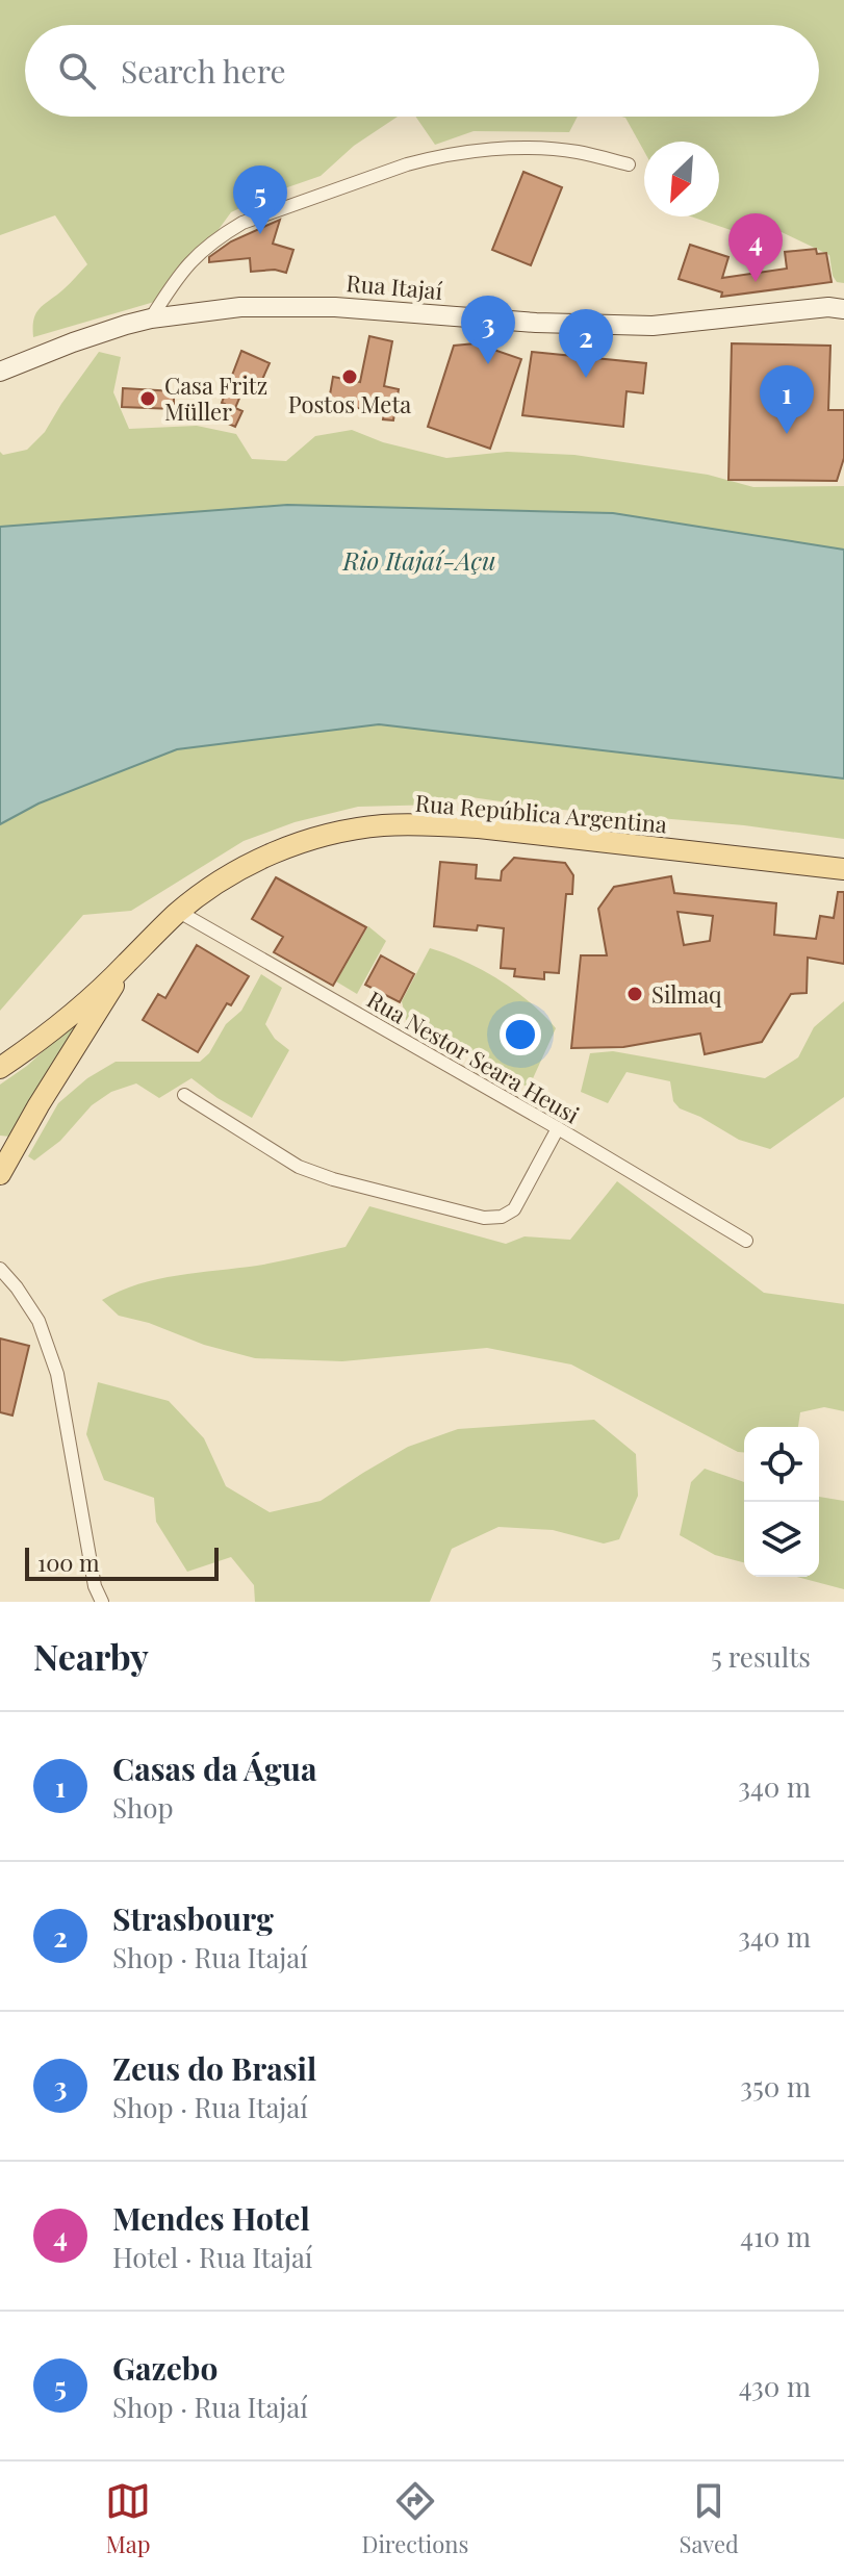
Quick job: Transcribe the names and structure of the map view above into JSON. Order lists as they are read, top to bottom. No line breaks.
{"streets":{"main road":["Rua Itajaí","Rua República Argentina"],"street":["Rua Nestor Seara Heusi"]},"crossings":[["Rua República Argentina","Rua Nestor Seara Heusi"]],"water":["Rio Itajaí-Açu"],"places":["Postos Meta","Casa Fritz Müller","Silmaq"],"scale_bar":"100 m","north":"bottom left","page":{"search":"Search here","pins":["5","4","3","2","1"],"scale":"100 m","heading":["Nearby","5 results"],"list":[{"mark":"1","name":"Casas da Água","note":"Shop","value":"340 m"},{"mark":"2","name":"Strasbourg","note":"Shop · Rua Itajaí","value":"340 m"},{"mark":"3","name":"Zeus do Brasil","note":"Shop · Rua Itajaí","value":"350 m"},{"mark":"4","name":"Mendes Hotel","note":"Hotel · Rua Itajaí","value":"410 m"},{"mark":"5","name":"Gazebo","note":"Shop · Rua Itajaí","value":"430 m"}],"nav":["Map","Directions","Saved"]}}
